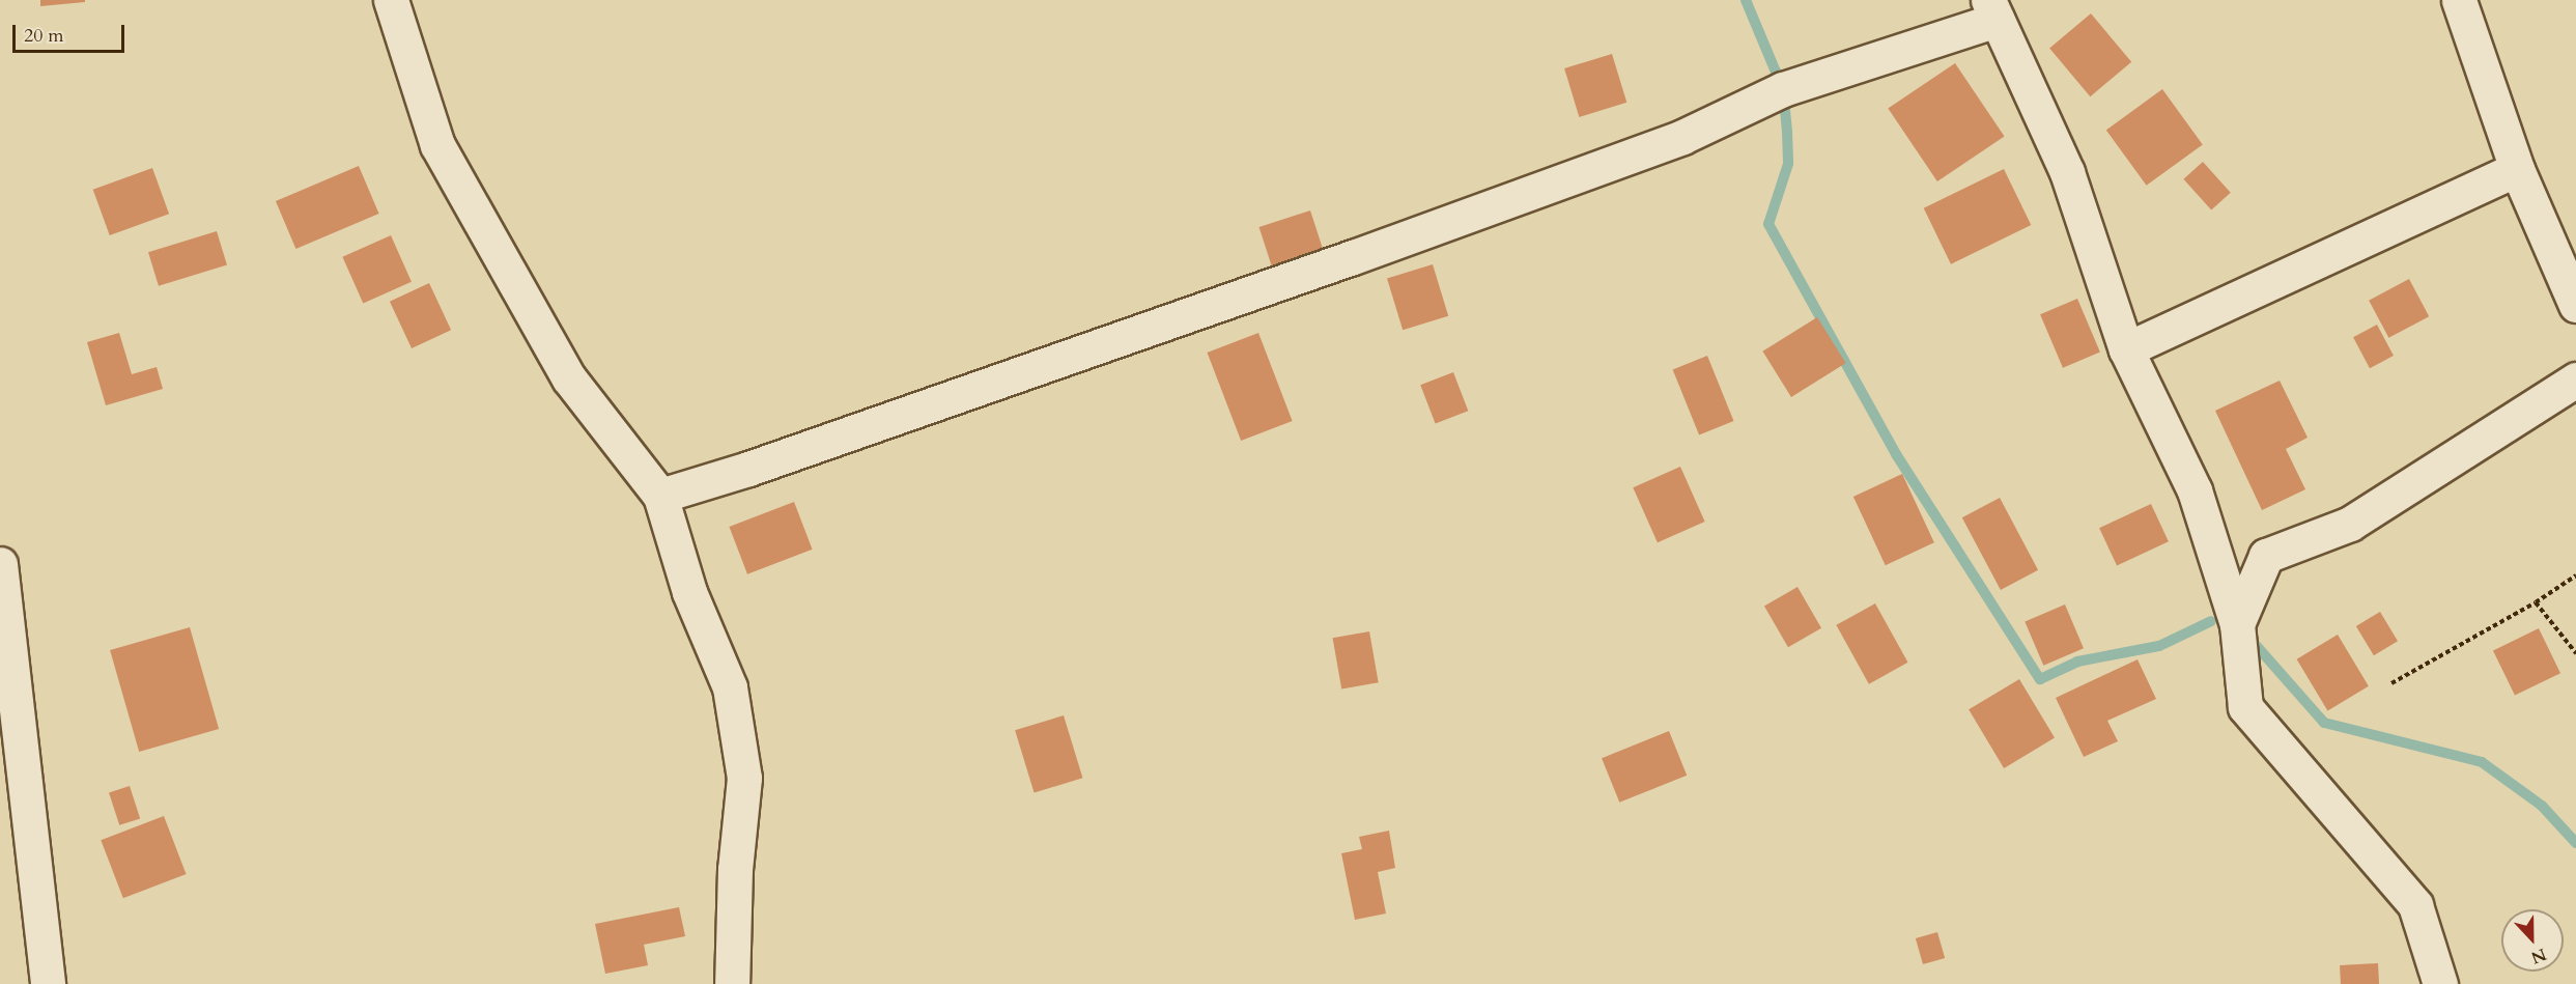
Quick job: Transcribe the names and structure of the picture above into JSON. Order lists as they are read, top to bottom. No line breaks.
{"scale_bar":"20 m","north":"bottom"}
